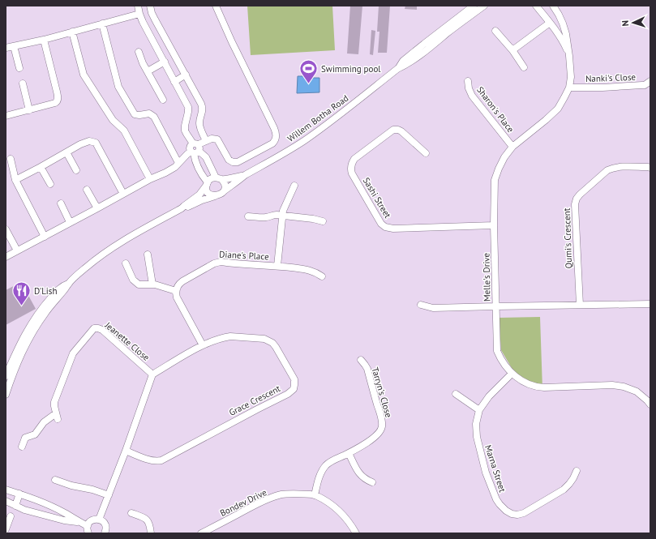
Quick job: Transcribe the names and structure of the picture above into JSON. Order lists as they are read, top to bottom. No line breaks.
{"streets":{"street":["Nanki's Close","Sharon's Place","Willem Botha Road","Sashi Street","Qumi's Crescent","Diane's Place","Melle's Drive","Jeanette Close","Tarryn's Close","Grace Crescent","Marna Street","Bondev Drive"]},"crossings":[["Nanki's Close","Melle's Drive"],["Sharon's Place","Melle's Drive"],["Sashi Street","Melle's Drive"],["Melle's Drive","Marna Street"],["Jeanette Close","Grace Crescent"],["Tarryn's Close","Bondev Drive"]],"places":{"sports":["Swimming pool"],"restaurant":["D'Lish"]},"north":"left"}
